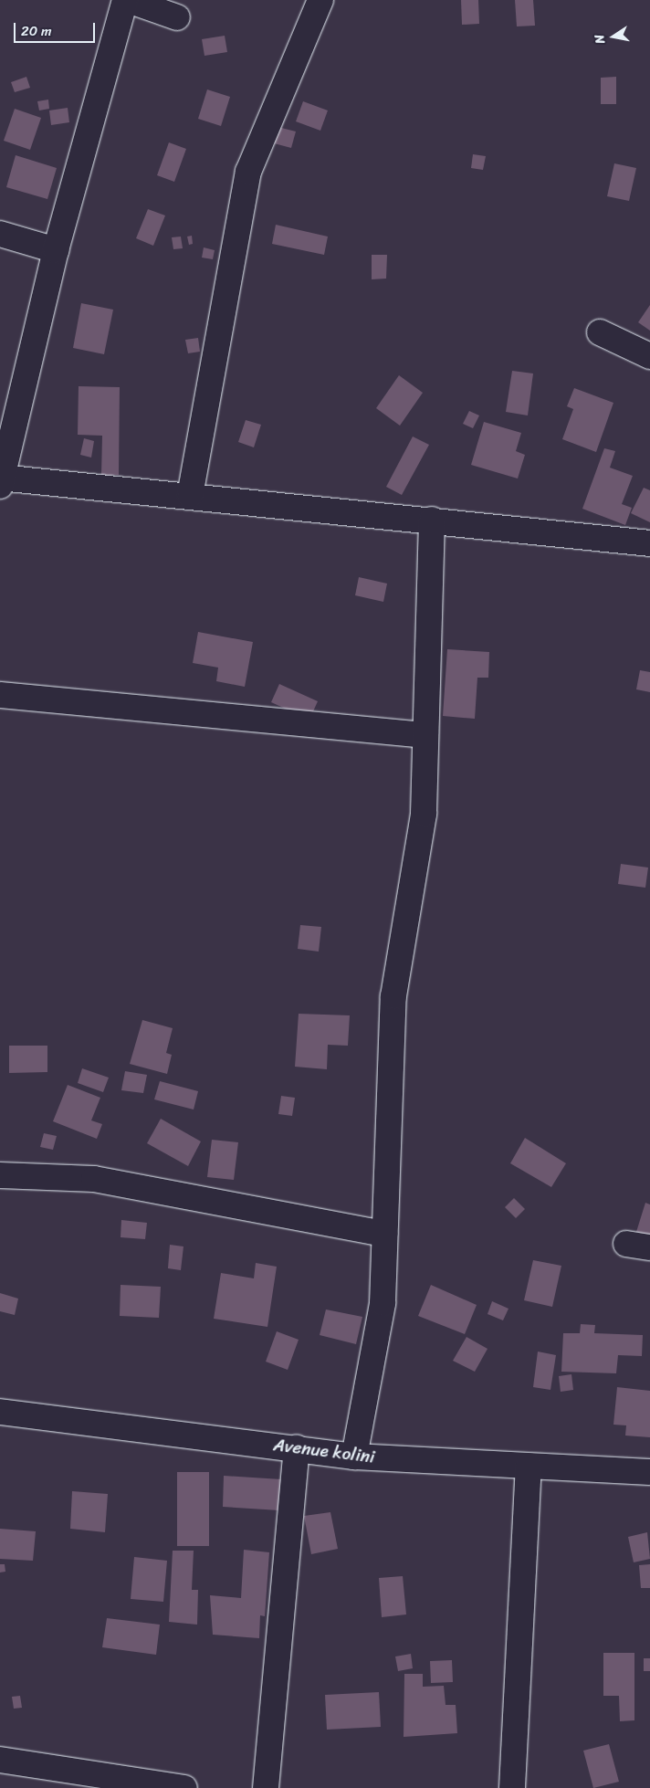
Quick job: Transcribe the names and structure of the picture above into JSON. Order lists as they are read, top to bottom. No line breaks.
{"streets":{"street":["Avenue kolini"]},"scale_bar":"20 m","north":"left"}
